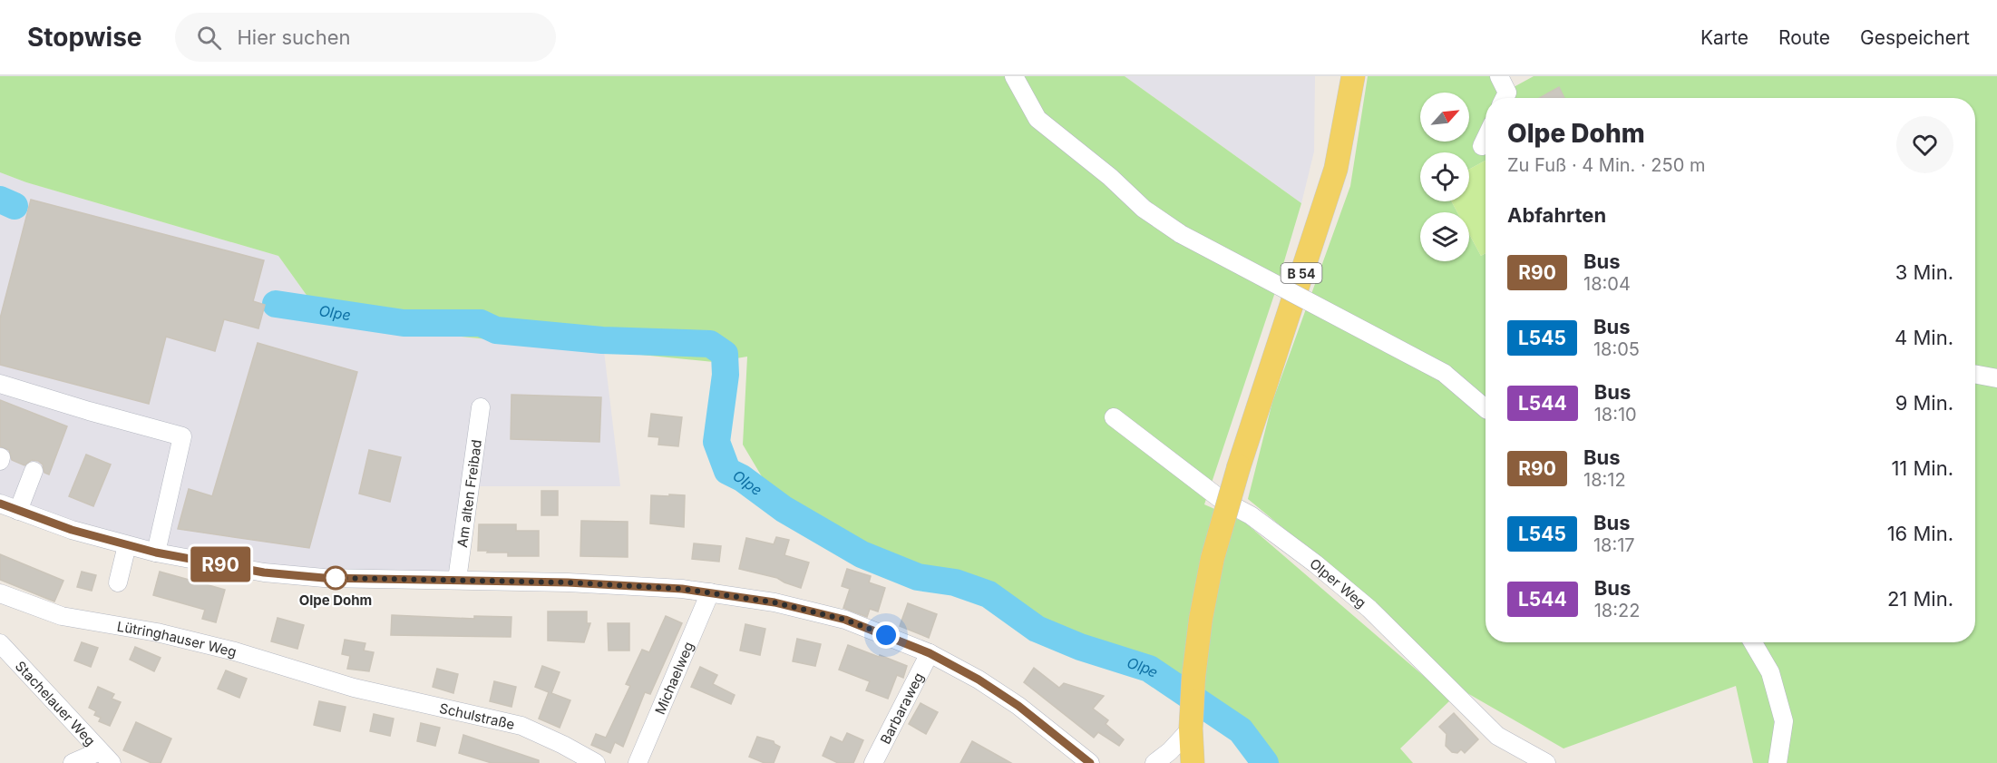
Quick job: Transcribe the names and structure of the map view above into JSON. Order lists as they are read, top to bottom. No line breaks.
{"streets":{"main road":["B 54"],"street":["Am alten Freibad","Olper Weg","Lütringhauser Weg","Michaelweg","Stachelauer Weg","Barbaraweg","Schulstraße"]},"crossings":[["Lütringhauser Weg","Schulstraße"]],"water":["Olpe"],"places":["Olpe Dohm"],"lines":["bus line R90"],"north":"top right","page":{"header":"Stopwise","search":"Hier suchen","nav":["Karte","Route","Gespeichert"],"on_map":"R90","heading":[["Olpe Dohm","Zu Fuß · 4 Min. · 250 m"],"Abfahrten"],"list":[{"mark":"R90","name":"Bus","note":"18:04","value":"3 Min."},{"mark":"L545","name":"Bus","note":"18:05","value":"4 Min."},{"mark":"L544","name":"Bus","note":"18:10","value":"9 Min."},{"mark":"R90","name":"Bus","note":"18:12","value":"11 Min."},{"mark":"L545","name":"Bus","note":"18:17","value":"16 Min."},{"mark":"L544","name":"Bus","note":"18:22","value":"21 Min."}]}}
